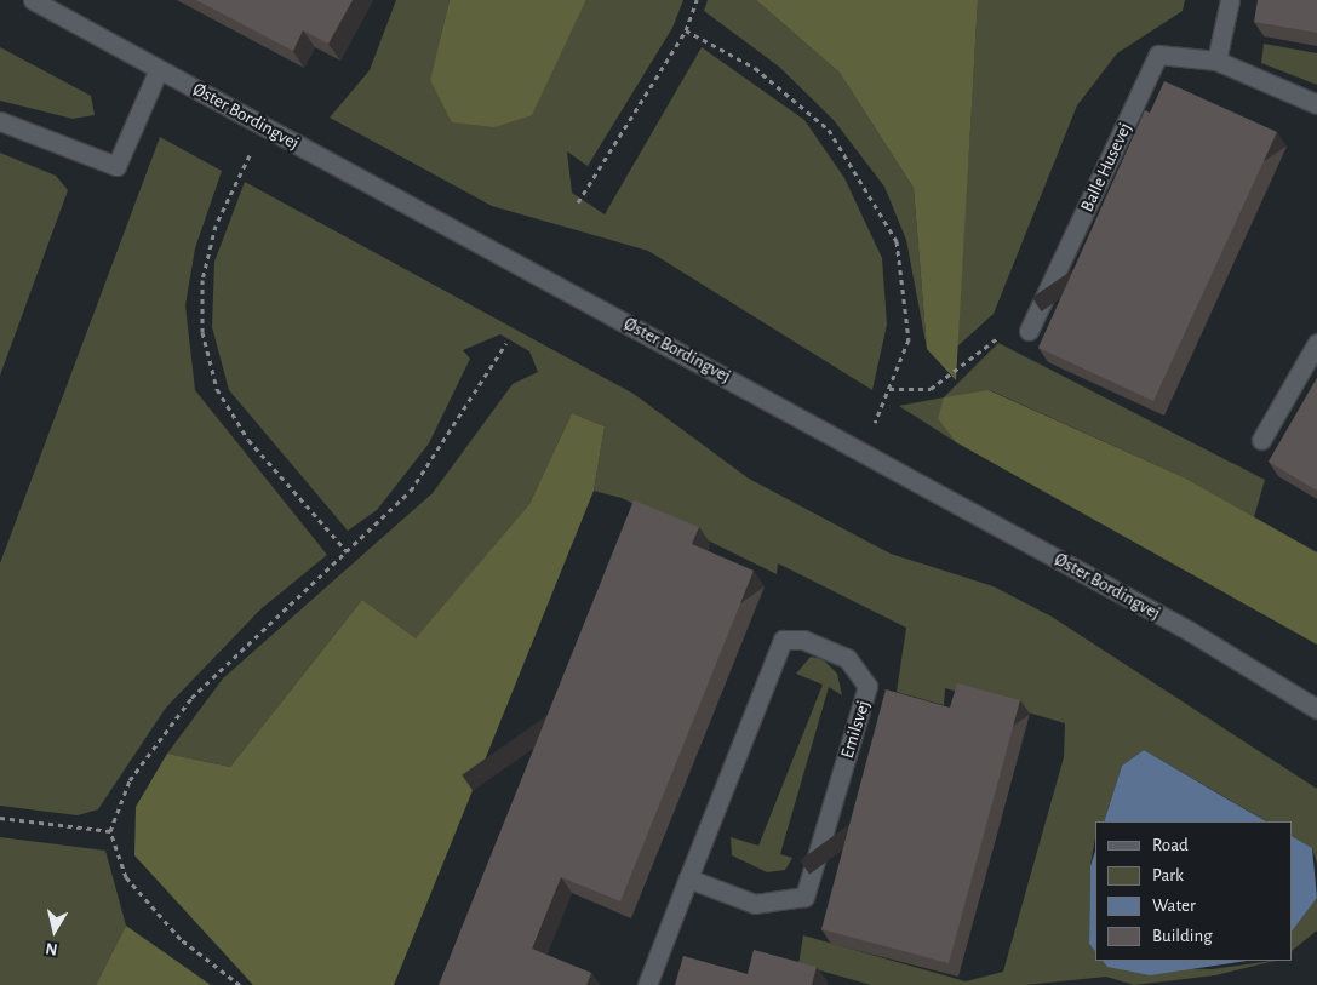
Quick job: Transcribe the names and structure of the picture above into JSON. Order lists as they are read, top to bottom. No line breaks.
{"streets":{"street":["Øster Bordingvej","Balle Husevej","Emilsvej"]},"legend":["Road","Park","Water","Building"],"north":"bottom"}
